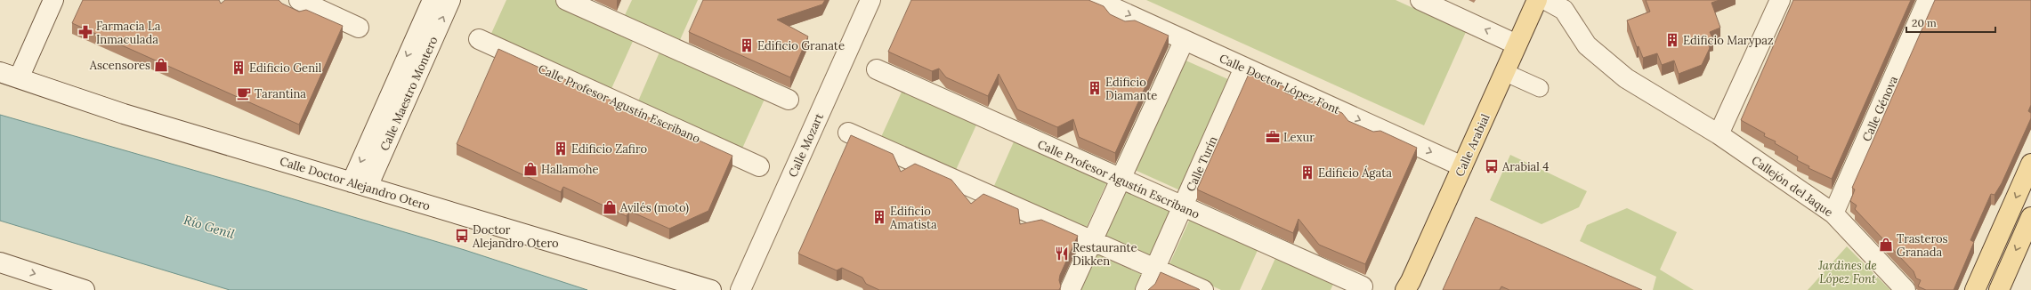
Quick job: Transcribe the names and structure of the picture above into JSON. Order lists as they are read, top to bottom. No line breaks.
{"streets":{"main road":["Calle Arabial"],"street":["Calle Doctor López Font","Calle Maestro Montero","Calle Profesor Agustín Escribano","Calle Génova","Calle Mozart","Calle Turín","Calle Doctor Alejandro Otero","Callejón del Jaque"]},"crossings":[["Calle Doctor López Font","Calle Arabial"],["Calle Maestro Montero","Calle Doctor Alejandro Otero"],["Calle Profesor Agustín Escribano","Calle Turín"],["Calle Génova","Callejón del Jaque"]],"one_way":["Calle Doctor López Font"],"water":["Río Genil"],"parks":["Jardines de López Font"],"places":{"pharmacy":["Farmacia La Inmaculada"],"building":["Edificio Marypaz","Edificio Granate","Edificio Genil","Edificio Diamante","Edificio Zafiro","Edificio Ágata","Edificio Amatista"],"shop":["Ascensores","Hallamohe","Avilés (moto)","Trasteros Granada"],"cafe":["Tarantina"],"office":["Lexur"],"bus stop":["Arabial 4","Doctor Alejandro Otero"],"restaurant":["Restaurante Dikken"]},"scale_bar":"20 m"}
